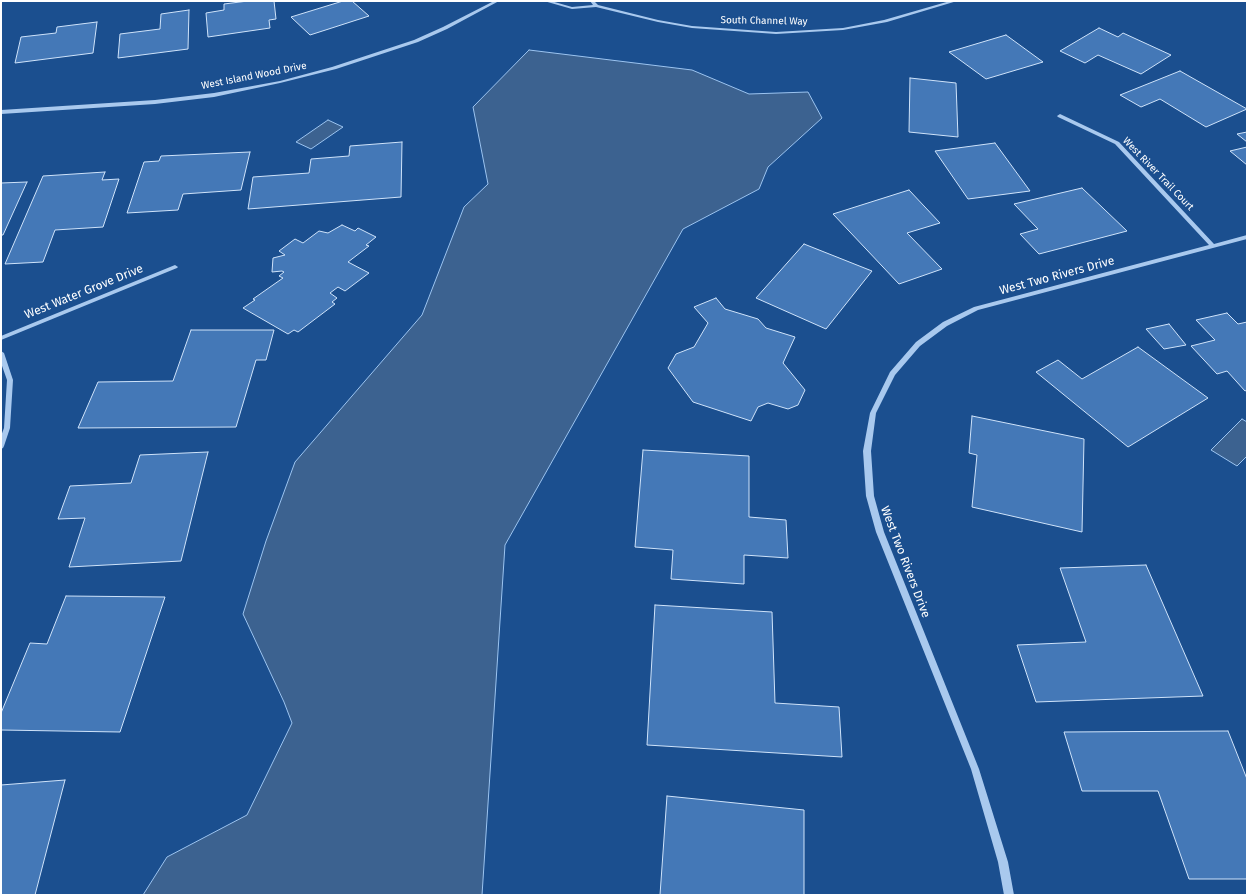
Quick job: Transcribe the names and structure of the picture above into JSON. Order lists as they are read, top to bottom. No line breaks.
{"streets":{"street":["South Channel Way","West Island Wood Drive","West River Trail Court","West Two Rivers Drive","West Water Grove Drive"]},"crossings":[["West River Trail Court","West Two Rivers Drive"]]}
